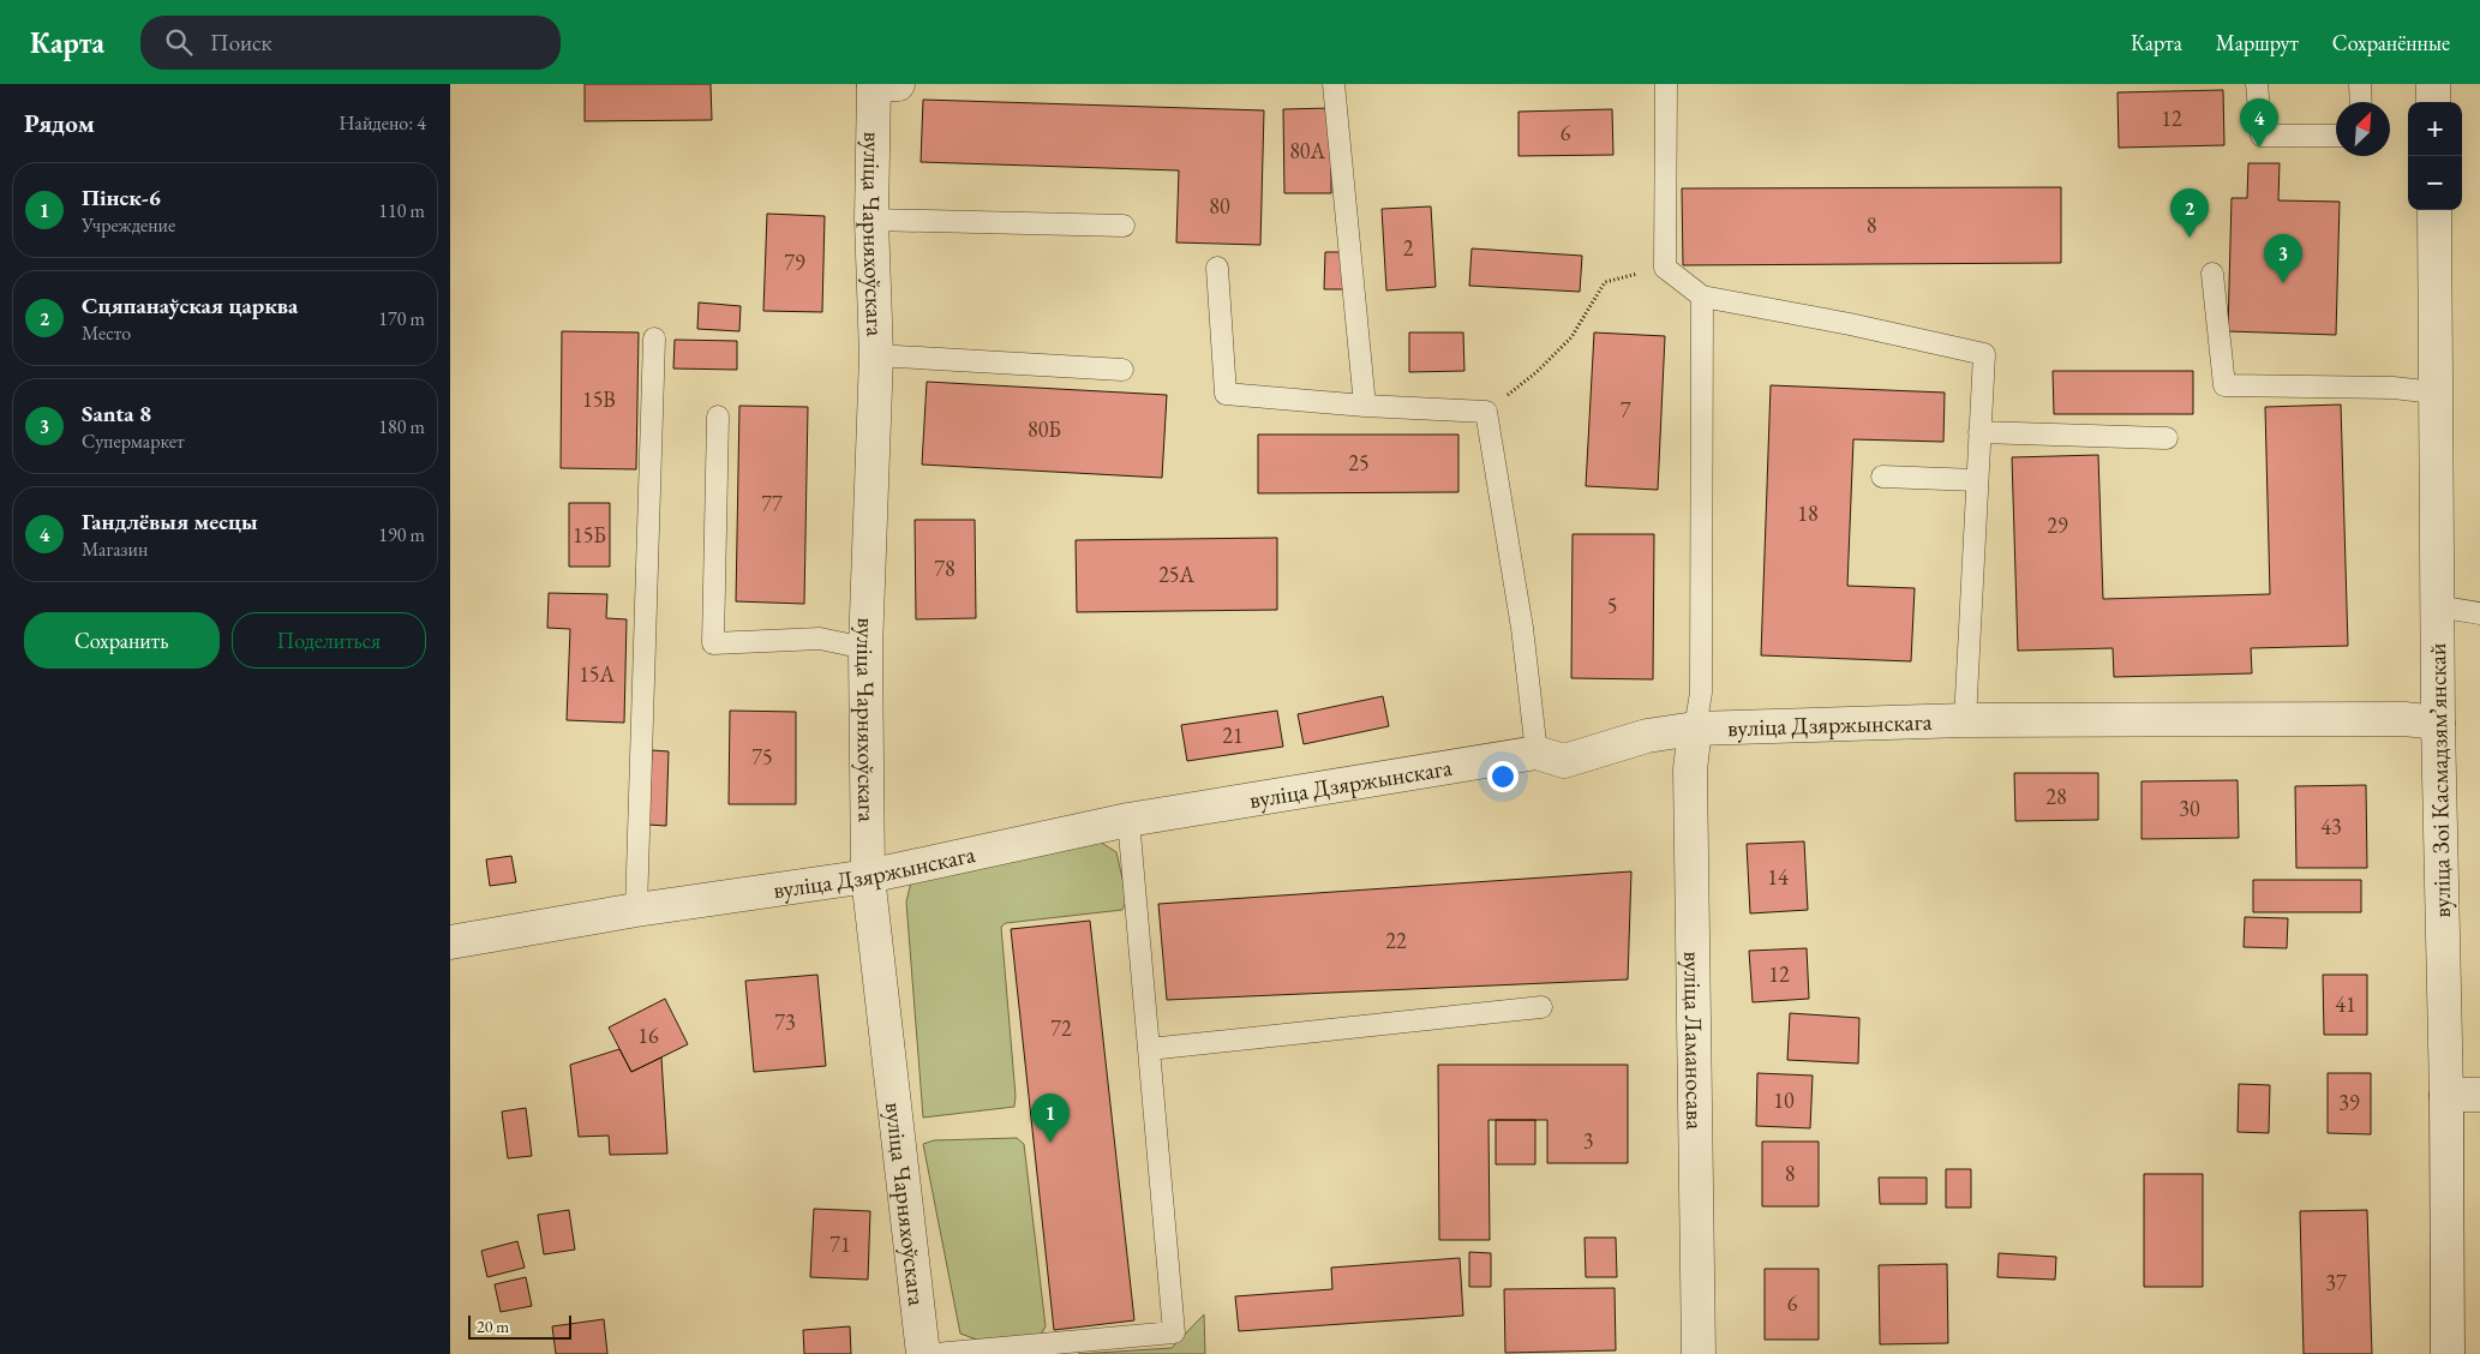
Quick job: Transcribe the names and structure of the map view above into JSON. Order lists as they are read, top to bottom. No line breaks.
{"streets":{"street":["вуліца Чарняхоўскага","вуліца Дзяржынскага","вуліца Зоі Касмадзямʼянскай","вуліца Ламаносава"]},"crossings":[["вуліца Чарняхоўскага","вуліца Дзяржынскага"],["вуліца Дзяржынскага","вуліца Зоі Касмадзямʼянскай"],["вуліца Дзяржынскага","вуліца Ламаносава"]],"house_numbers":["12","6","80А","80","8","2","79","15В","7","80Б","25","77","18","29","15Б","78","25А","5","15А","21","75","28","30","43","14","22","12","41","73","72","16","10","39","3","8","71","37","6"],"scale_bar":"20 m","north":"top right","page":{"header":"Карта","search":"Поиск","nav":["Карта","Маршрут","Сохранённые"],"heading":["Рядом","Найдено: 4"],"pins":["4","2","3","1"],"map_buttons":["+","−"],"list":[{"mark":"1","name":"Пінск-6","note":"Учреждение","value":"110 m"},{"mark":"2","name":"Сцяпанаўская царква","note":"Место","value":"170 m"},{"mark":"3","name":"Santa 8","note":"Супермаркет","value":"180 m"},{"mark":"4","name":"Гандлёвыя месцы","note":"Магазин","value":"190 m"}],"buttons":["Сохранить","Поделиться"],"scale":"20 m"}}
